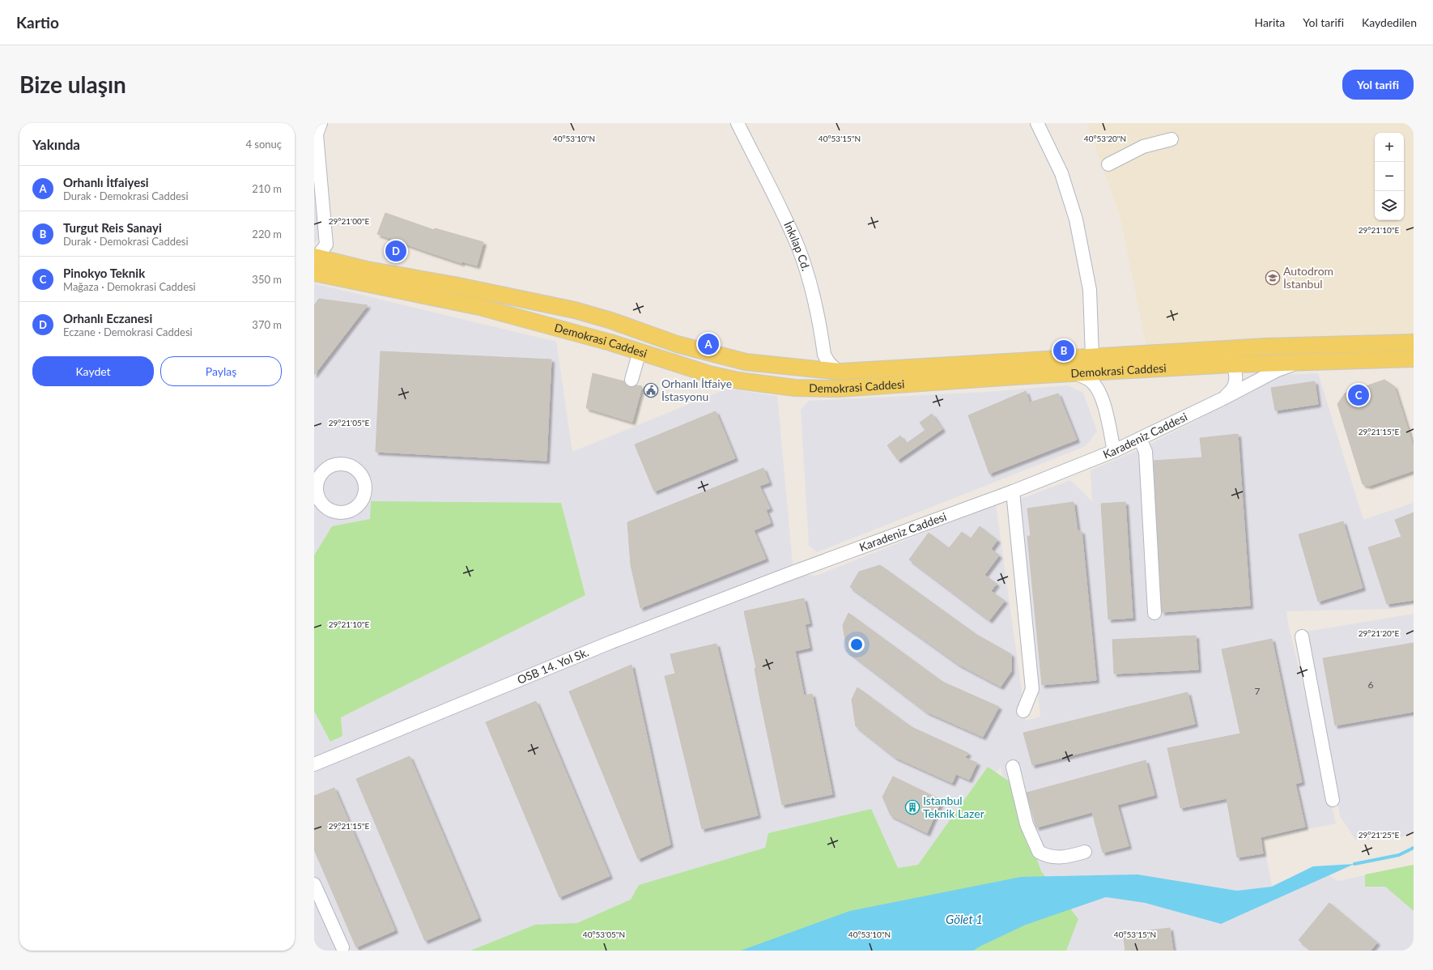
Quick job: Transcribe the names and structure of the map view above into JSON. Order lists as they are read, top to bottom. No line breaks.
{"streets":{"main road":["Demokrasi Caddesi"],"street":["İnkılap Cd.","Karadeniz Caddesi","OSB 14. Yol Sk."]},"crossings":[["İnkılap Cd.","Demokrasi Caddesi"],["Demokrasi Caddesi","Karadeniz Caddesi"],["Karadeniz Caddesi","OSB 14. Yol Sk."]],"water":["Gölet 1"],"places":{"school or university":["Autodrom İstanbul"],"public building":["Orhanlı İtfaiye İstasyonu"],"building":["Istanbul Teknik Lazer"]},"house_numbers":["6","7"],"page":{"header":"Kartio","nav":["Harita","Yol tarifi","Kaydedilen"],"buttons":["Yol tarifi",["Kaydet","Paylaş"]],"title":"Bize ulaşın","heading":["Yakında","4 sonuç"],"map_buttons":["+","−"],"list":[{"mark":"A","name":"Orhanlı İtfaiyesi","note":"Durak · Demokrasi Caddesi","value":"210 m"},{"mark":"B","name":"Turgut Reis Sanayi","note":"Durak · Demokrasi Caddesi","value":"220 m"},{"mark":"C","name":"Pinokyo Teknik","note":"Mağaza · Demokrasi Caddesi","value":"350 m"},{"mark":"D","name":"Orhanlı Eczanesi","note":"Eczane · Demokrasi Caddesi","value":"370 m"}],"pins":["D","A","B","C"]},"coordinates":["40°53'10\"N","40°53'15\"N","40°53'20\"N","29°21'00\"E","29°21'10\"E","29°21'05\"E","29°21'15\"E","29°21'20\"E","29°21'25\"E","40°53'05\"N"]}
